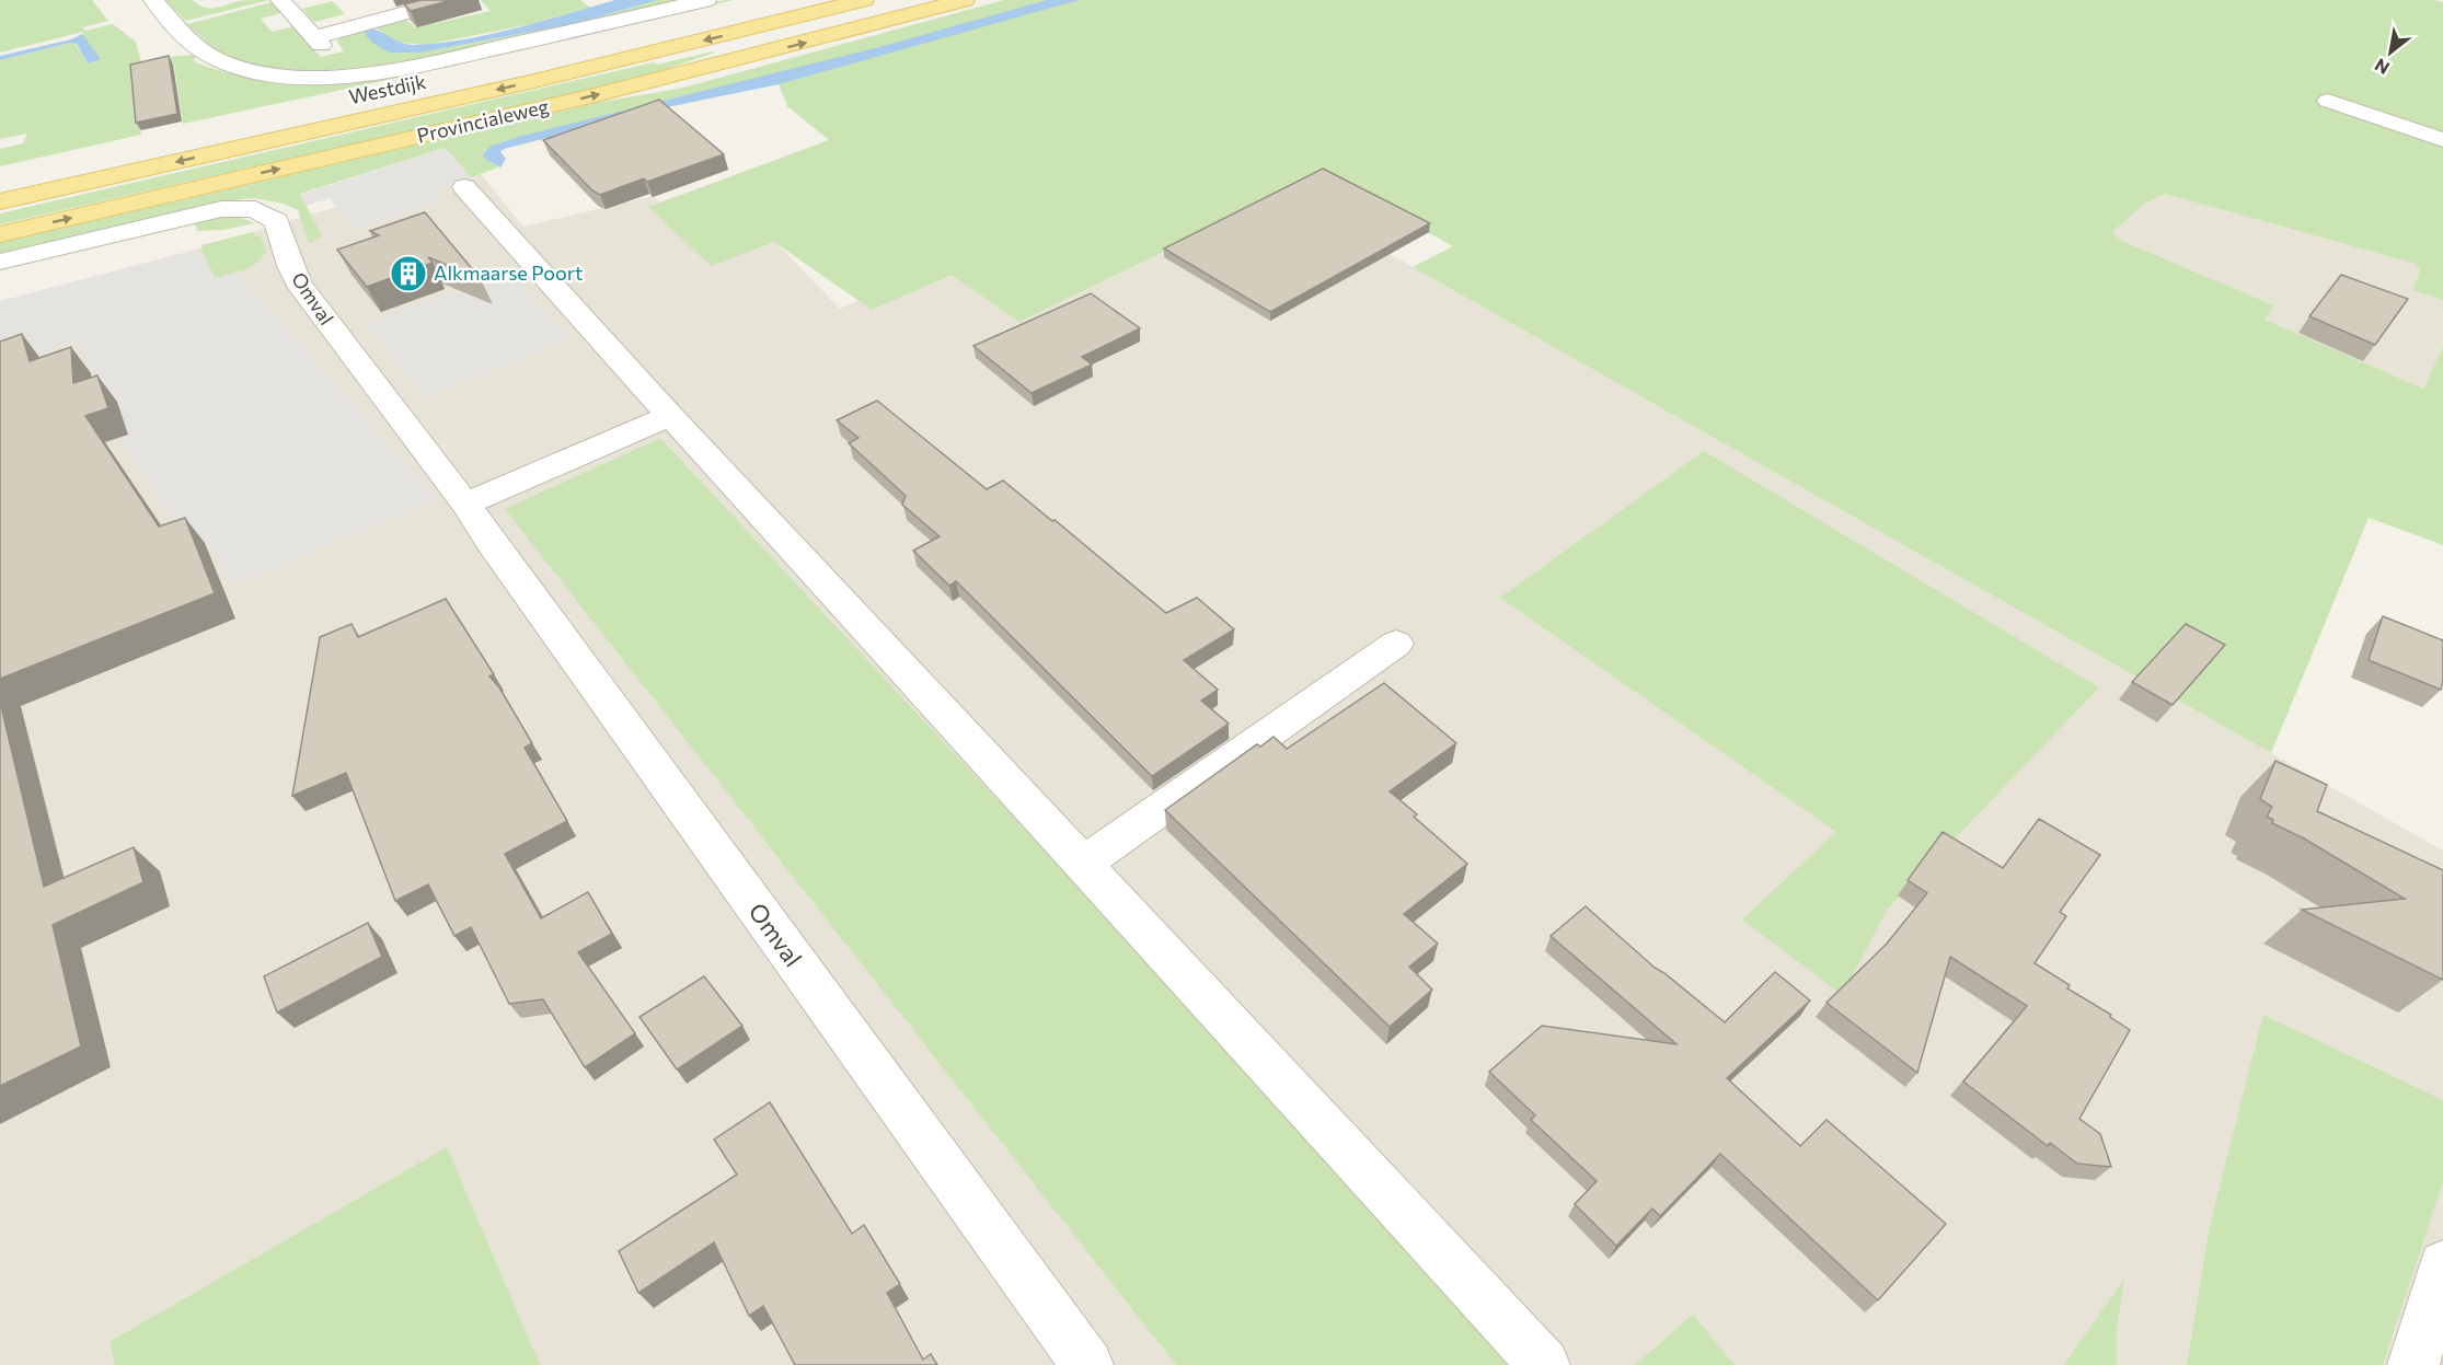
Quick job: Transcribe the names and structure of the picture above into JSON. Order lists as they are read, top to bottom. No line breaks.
{"streets":{"main road":["Westdijk","Provincialeweg"],"street":["Omval"]},"places":{"building":["Alkmaarse Poort"]},"north":"bottom left"}
